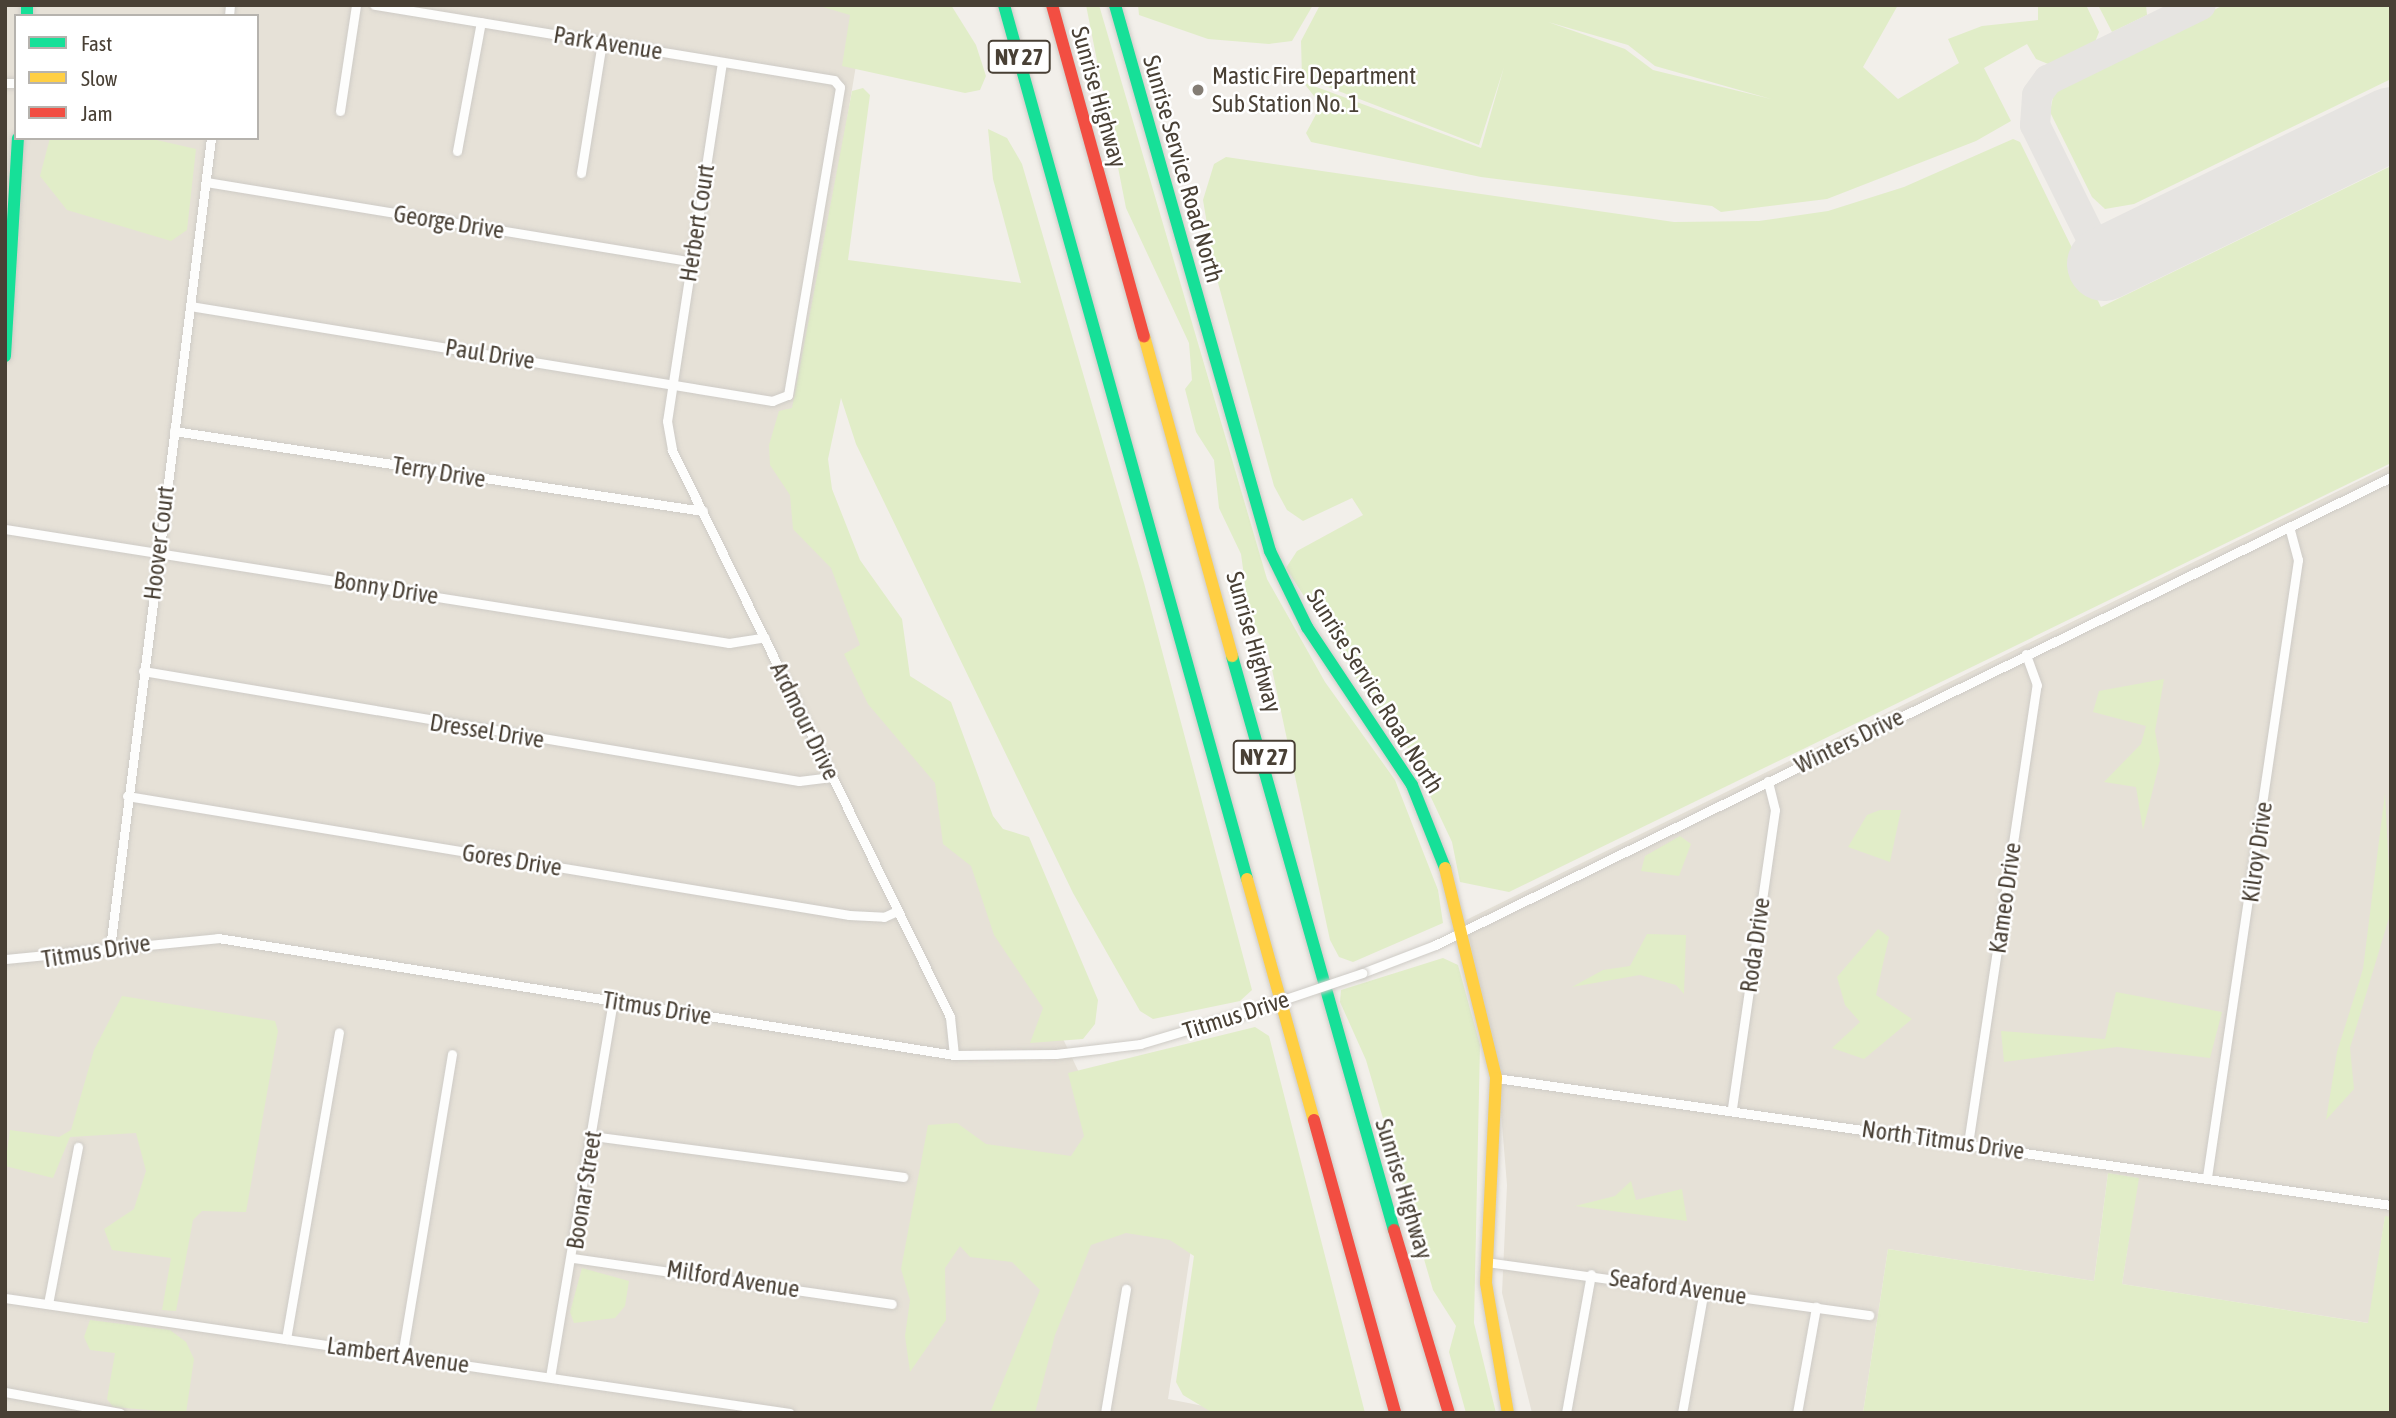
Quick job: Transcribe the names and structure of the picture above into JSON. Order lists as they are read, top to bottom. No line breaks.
{"streets":{"main road":["NY 27","Sunrise Highway","Sunrise Service Road North"],"street":["Park Avenue","George Drive","Herbert Court","Paul Drive","Terry Drive","Hoover Court","Bonny Drive","Ardmour Drive","Dressel Drive","Winters Drive","Kilroy Drive","Gores Drive","Kameo Drive","Roda Drive","Titmus Drive","North Titmus Drive","Boonar Street","Milford Avenue","Seaford Avenue","Lambert Avenue"]},"crossings":[["Park Avenue","Herbert Court"],["Park Avenue","Paul Drive"],["Sunrise Service Road North","Winters Drive"],["Sunrise Service Road North","North Titmus Drive"],["Sunrise Service Road North","Seaford Avenue"],["George Drive","Herbert Court"],["George Drive","Hoover Court"],["Herbert Court","Paul Drive"],["Herbert Court","Ardmour Drive"],["Paul Drive","Hoover Court"],["Paul Drive","Ardmour Drive"],["Terry Drive","Hoover Court"],["Terry Drive","Ardmour Drive"],["Hoover Court","Bonny Drive"],["Hoover Court","Dressel Drive"],["Hoover Court","Gores Drive"],["Hoover Court","Titmus Drive"],["Bonny Drive","Ardmour Drive"],["Ardmour Drive","Dressel Drive"],["Ardmour Drive","Gores Drive"],["Ardmour Drive","Titmus Drive"],["Winters Drive","Kilroy Drive"],["Winters Drive","Kameo Drive"],["Winters Drive","Roda Drive"],["Winters Drive","Titmus Drive"],["Kilroy Drive","North Titmus Drive"],["Kameo Drive","North Titmus Drive"],["Roda Drive","North Titmus Drive"],["Titmus Drive","Boonar Street"],["Boonar Street","Milford Avenue"],["Boonar Street","Lambert Avenue"]],"places":["Mastic Fire Department Sub Station No. 1"],"legend":["Fast","Slow","Jam"]}
